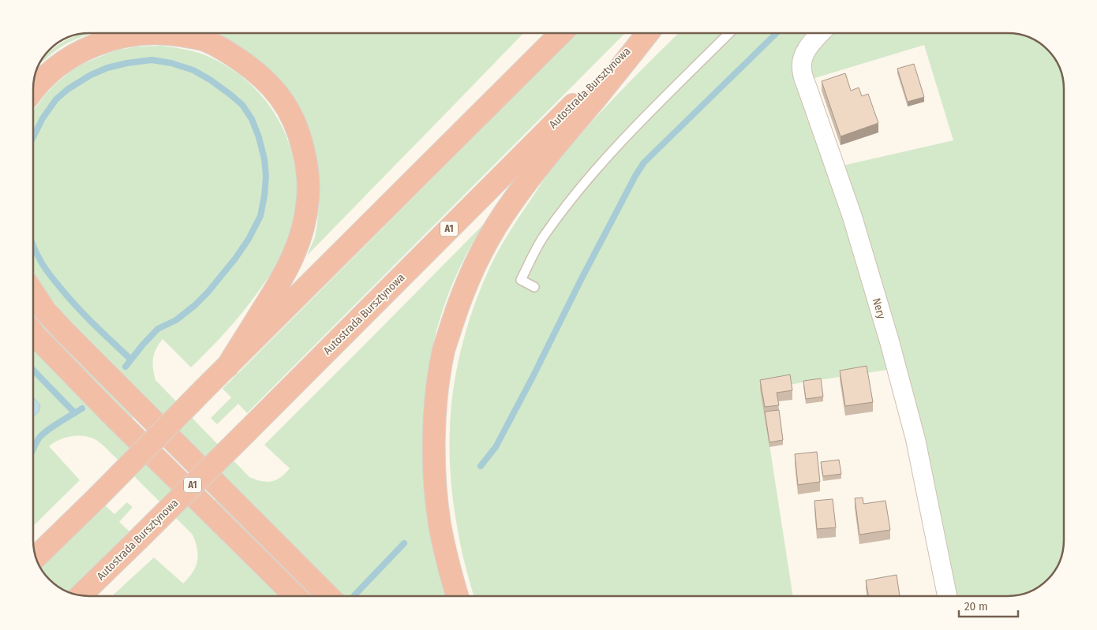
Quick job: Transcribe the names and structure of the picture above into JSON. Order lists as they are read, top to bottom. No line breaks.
{"streets":{"highway":["Autostrada Bursztynowa","A1"],"street":["Nery"]},"scale_bar":"20 m"}
